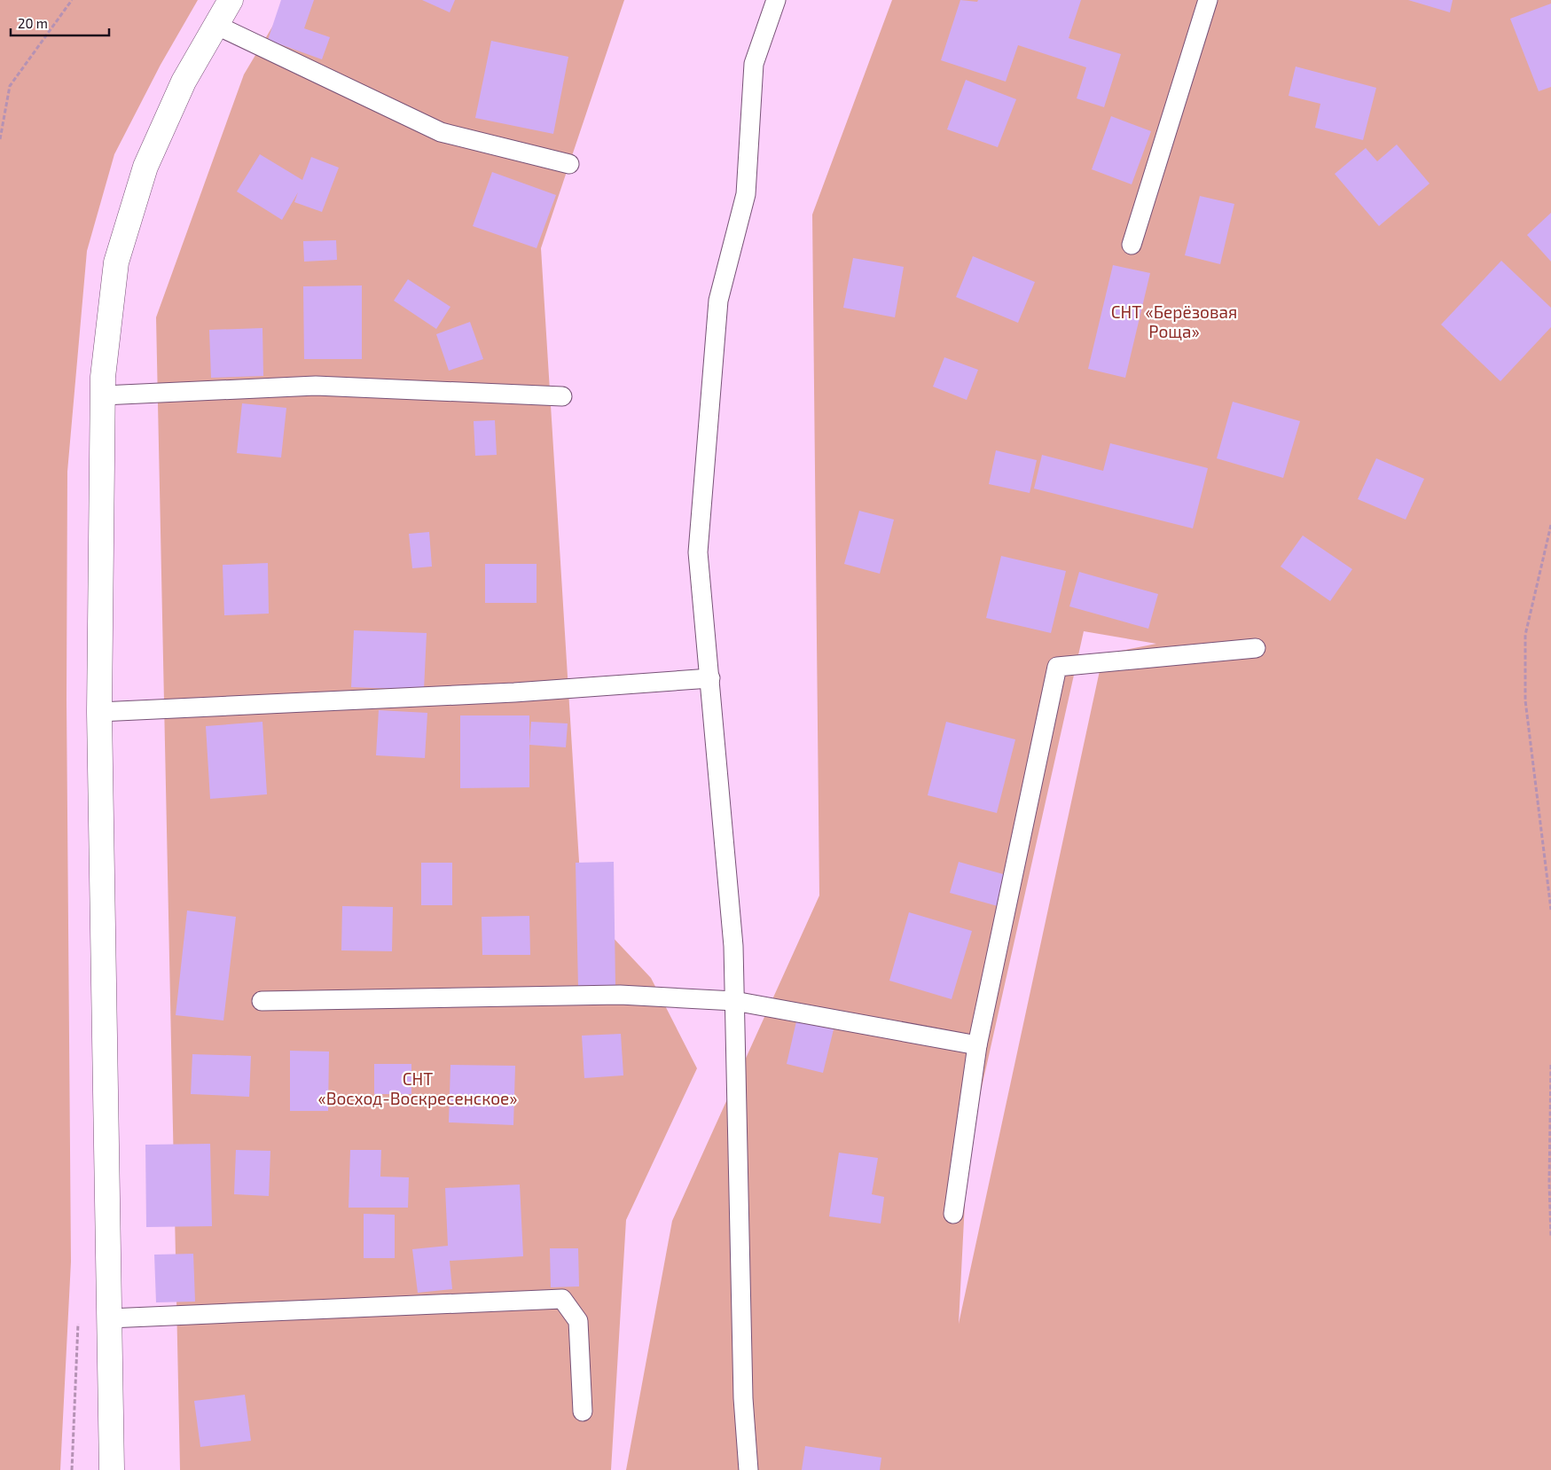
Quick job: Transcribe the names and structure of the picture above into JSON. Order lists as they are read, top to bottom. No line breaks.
{"parks":["СНТ «Берёзовая Роща»","СНТ «Восход-Воскресенское»"],"scale_bar":"20 m"}
